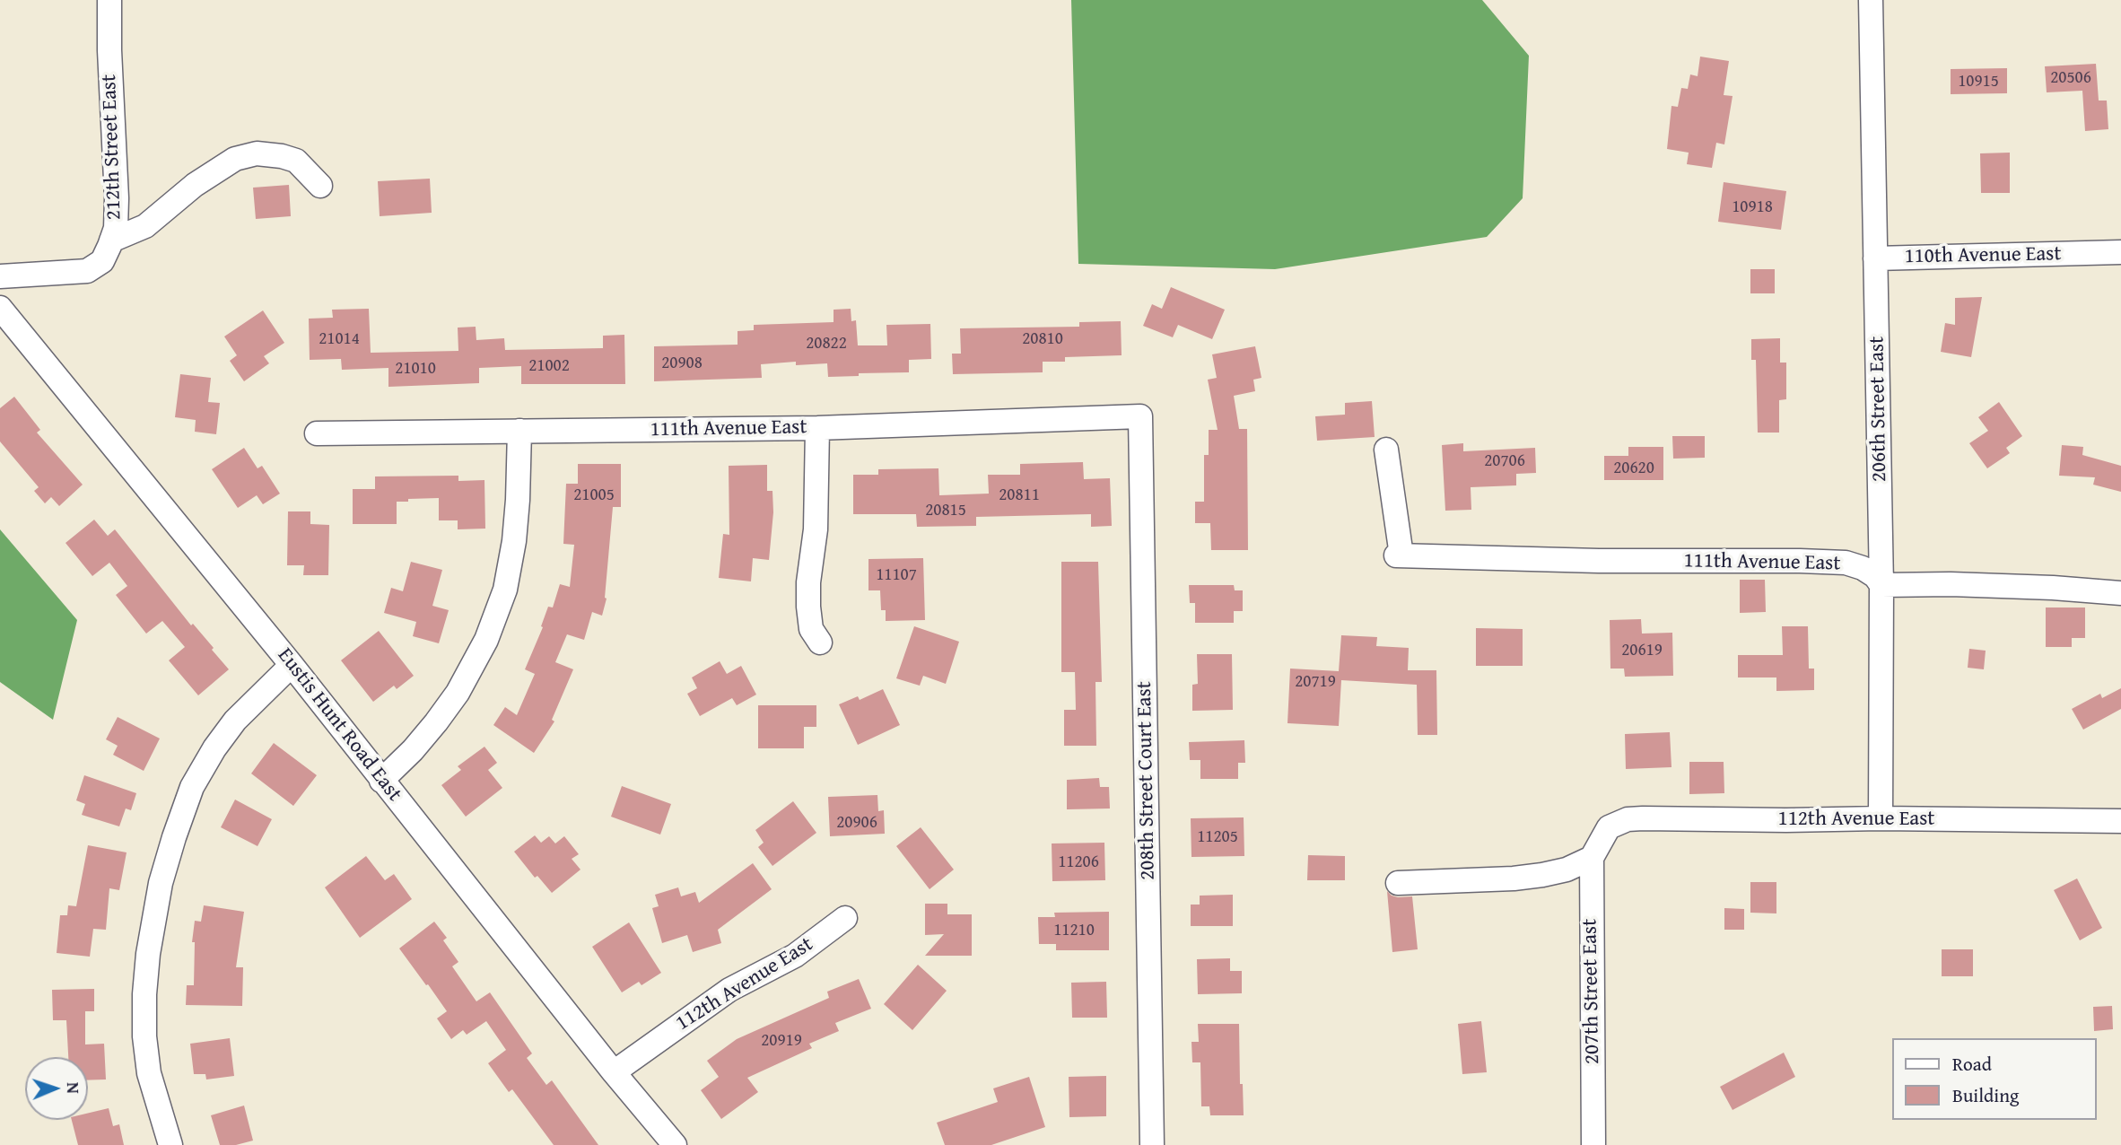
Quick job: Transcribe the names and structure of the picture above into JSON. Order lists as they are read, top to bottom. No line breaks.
{"streets":{"street":["212th Street East","110th Avenue East","206th Street East","111th Avenue East","Eustis Hunt Road East","208th Street Court East","112th Avenue East","207th Street East"]},"crossings":[["110th Avenue East","206th Street East"],["206th Street East","111th Avenue East"],["206th Street East","112th Avenue East"],["111th Avenue East","208th Street Court East"],["Eustis Hunt Road East","112th Avenue East"],["112th Avenue East","207th Street East"]],"house_numbers":["20506","10915","10918","21014","20810","20822","20908","21002","21010","20706","20620","21005","20811","20815","11107","20619","20719","20906","11205","11206","11210","20919"],"legend":["Road","Building"],"north":"right"}
